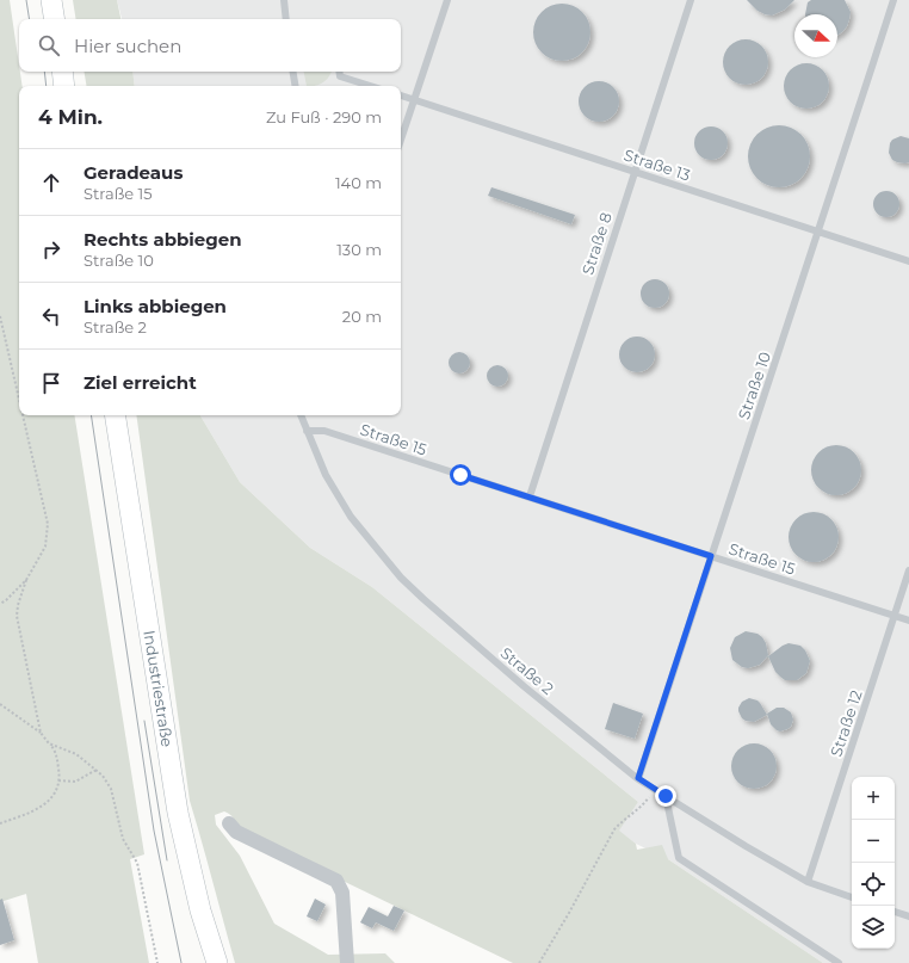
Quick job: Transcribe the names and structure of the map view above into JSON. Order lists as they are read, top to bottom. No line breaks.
{"streets":{"main road":["Industriestraße"],"lane":["Straße 13","Straße 8","Straße 10","Straße 15","Straße 2","Straße 12"]},"crossings":[["Straße 13","Straße 8"],["Straße 13","Straße 10"],["Straße 8","Straße 15"],["Straße 10","Straße 15"],["Straße 10","Straße 2"],["Straße 15","Straße 2"],["Straße 15","Straße 12"],["Straße 2","Straße 12"]],"north":"right","page":{"search":"Hier suchen","heading":["4 Min.","Zu Fuß · 290 m"],"list":[["Geradeaus","Straße 15","140 m"],["Rechts abbiegen","Straße 10","130 m"],["Links abbiegen","Straße 2","20 m"],"Ziel erreicht"],"map_buttons":["+","−"]}}
